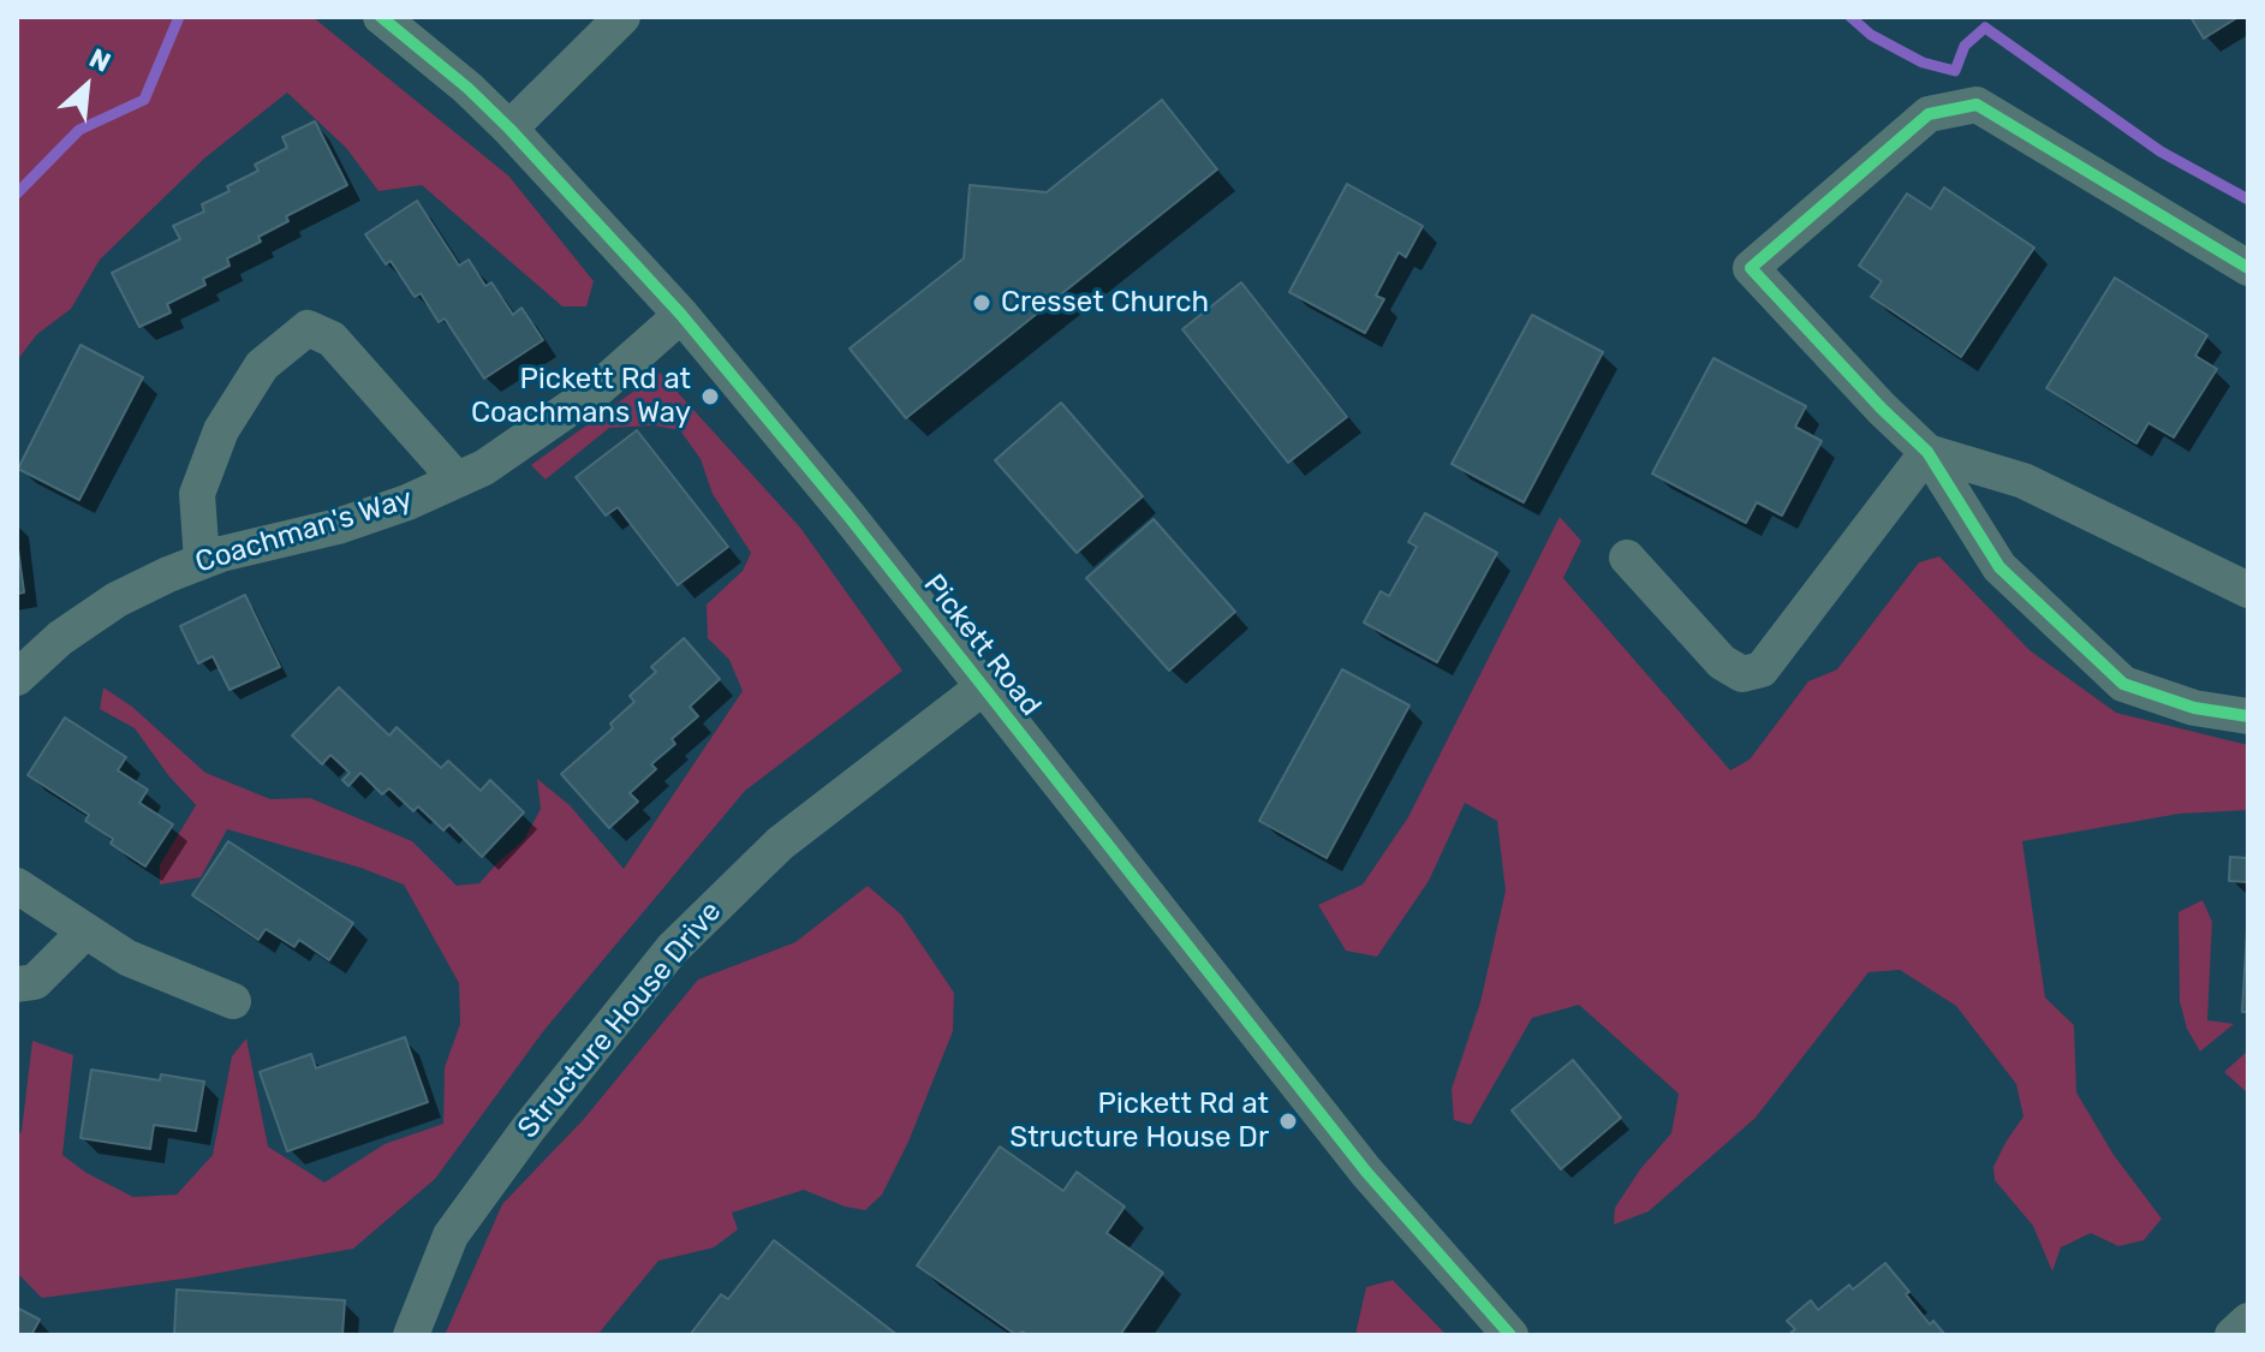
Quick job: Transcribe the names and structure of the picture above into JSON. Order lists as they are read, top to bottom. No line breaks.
{"streets":{"street":["Coachman's Way","Pickett Road","Structure House Drive"]},"crossings":[["Coachman's Way","Pickett Road"],["Pickett Road","Structure House Drive"]],"places":["Cresset Church","Pickett Rd at Coachmans Way","Pickett Rd at Structure House Dr"],"north":"top right"}
